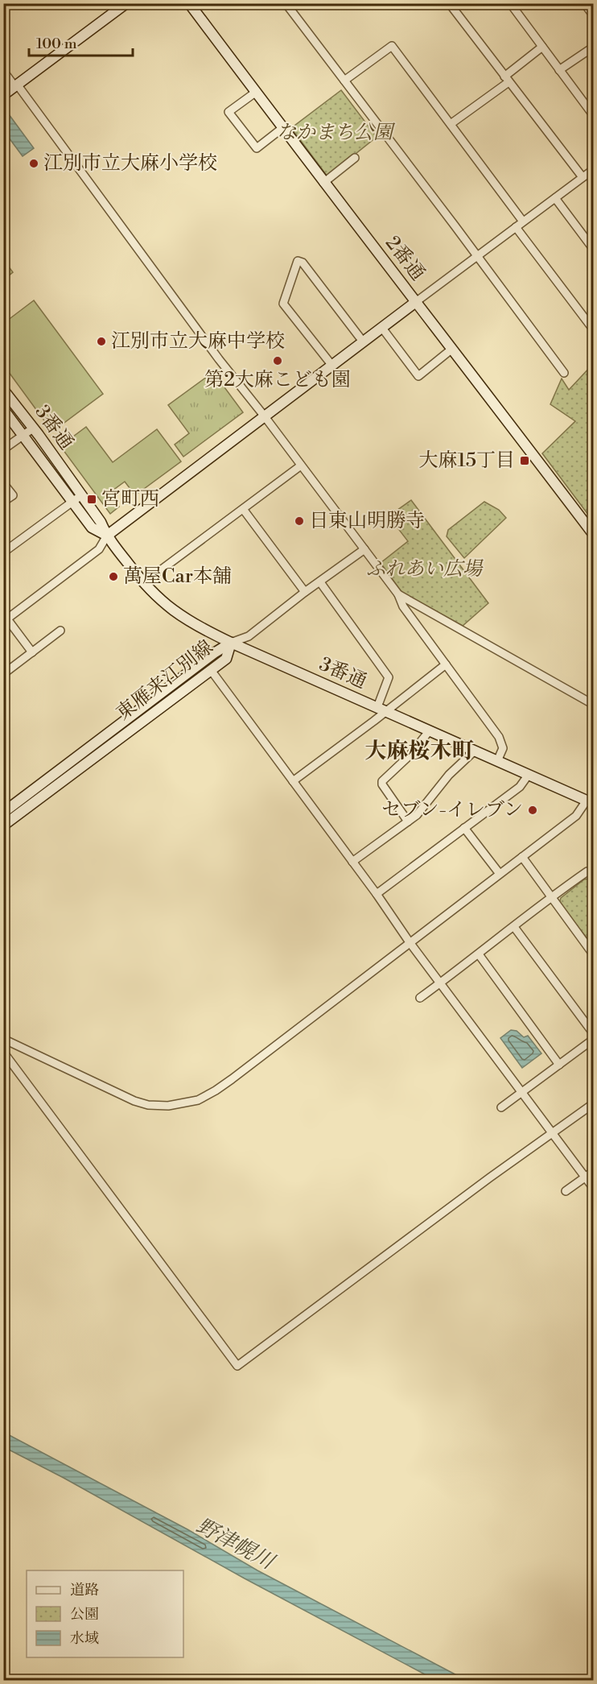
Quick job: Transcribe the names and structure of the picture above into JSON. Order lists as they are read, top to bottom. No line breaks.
{"streets":{"main road":["2番通","3番通","東雁来江別線"]},"crossings":[["3番通","東雁来江別線"]],"districts":["大麻桜木町"],"water":["野津幌川"],"parks":["なかまち公園","ふれあい広場"],"places":{"other":["江別市立大麻小学校","江別市立大麻中学校","第2大麻こども園","日東山明勝寺","萬屋Car本舗","セブン-イレブン"],"transit":["大麻15丁目","宮町西"]},"legend":["道路","公園","水域"],"scale_bar":"100 m"}
